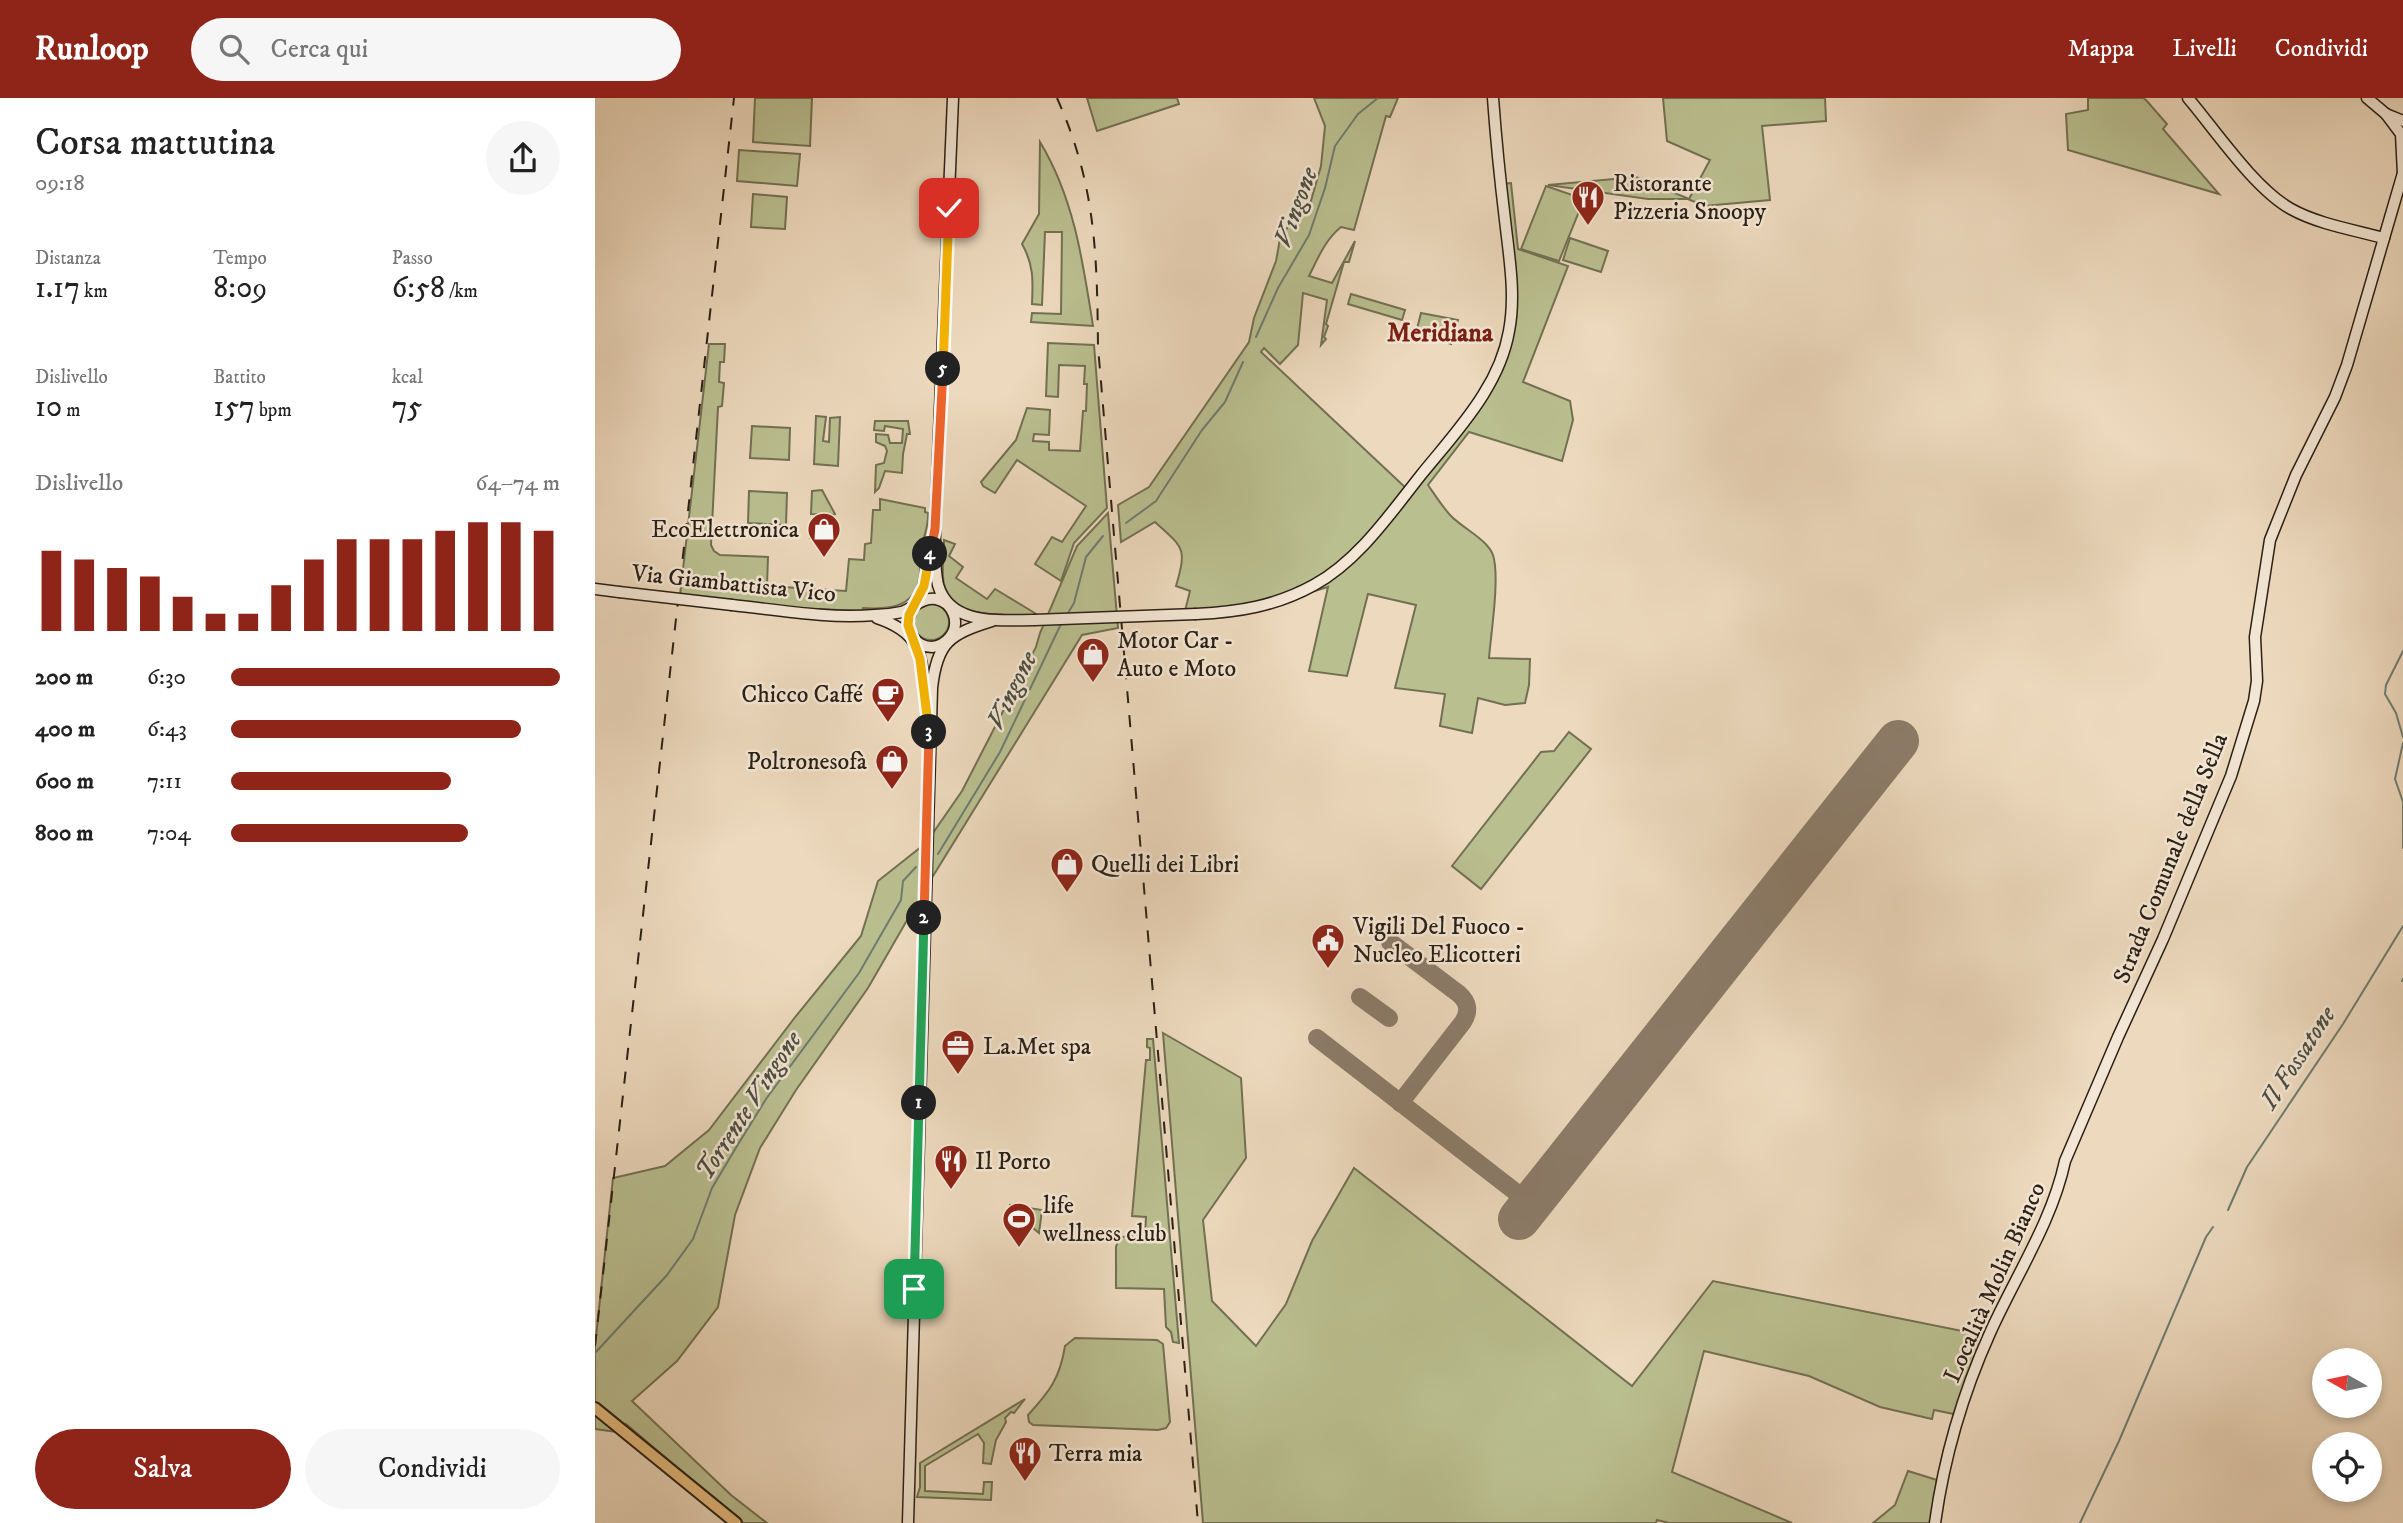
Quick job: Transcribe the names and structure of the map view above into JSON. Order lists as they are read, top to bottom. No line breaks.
{"streets":{"street":["Via Giambattista Vico","Strada Comunale della Sella","Località Molin Bianco"]},"crossings":[["Strada Comunale della Sella","Località Molin Bianco"]],"districts":["Meridiana"],"water":["Vingone","Il Fossatone","Torrente Vingone"],"places":{"restaurant":["Ristorante Pizzeria Snoopy","Il Porto","Terra mia"],"shop":["EcoElettronica","Motor Car - Auto e Moto","Poltronesofà","Quelli dei Libri"],"cafe":["Chicco Caffé"],"public building":["Vigili Del Fuoco - Nucleo Elicotteri"],"office":["La.Met spa"],"sports":["life wellness club"]},"north":"left","page":{"header":"Runloop","search":"Cerca qui","nav":["Mappa","Livelli","Condividi"],"heading":["Corsa mattutina","09:18"],"stats":[["Distanza","1.17 km"],["Tempo","8:09"],["Passo","6:58 /km"],["Dislivello","10 m"],["Battito","157 bpm"],["kcal","75"]],"pins":["5","4","3","2","1"],"chart":["Dislivello","64–74 m"],"list":[{"name":"200 m","note":"6:30"},{"name":"400 m","note":"6:43"},{"name":"600 m","note":"7:11"},{"name":"800 m","note":"7:04"}],"buttons":["Salva","Condividi"]}}
